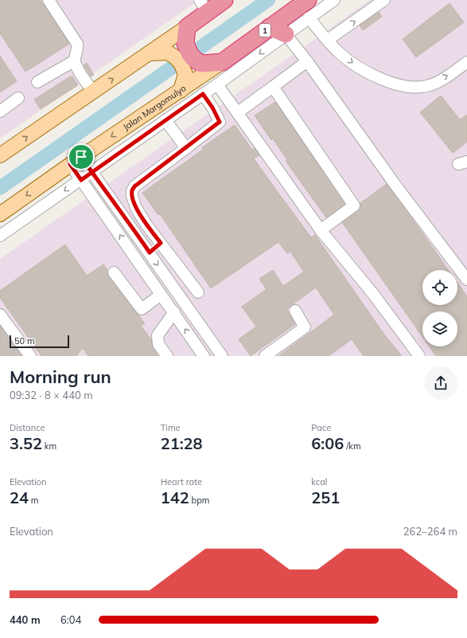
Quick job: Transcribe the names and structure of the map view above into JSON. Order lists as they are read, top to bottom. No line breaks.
{"streets":{"highway":["1","Jalan Margomulyo"]},"one_way":["Jalan Margomulyo"],"scale_bar":"50 m","page":{"scale":"50 m","heading":["Morning run","09:32 · 8 × 440 m"],"stats":[["Distance","3.52 km"],["Time","21:28"],["Pace","6:06 /km"],["Elevation","24 m"],["Heart rate","142 bpm"],["kcal","251"]],"chart":["Elevation","262–264 m"],"list":[{"name":"440 m","note":"6:04"}]}}
